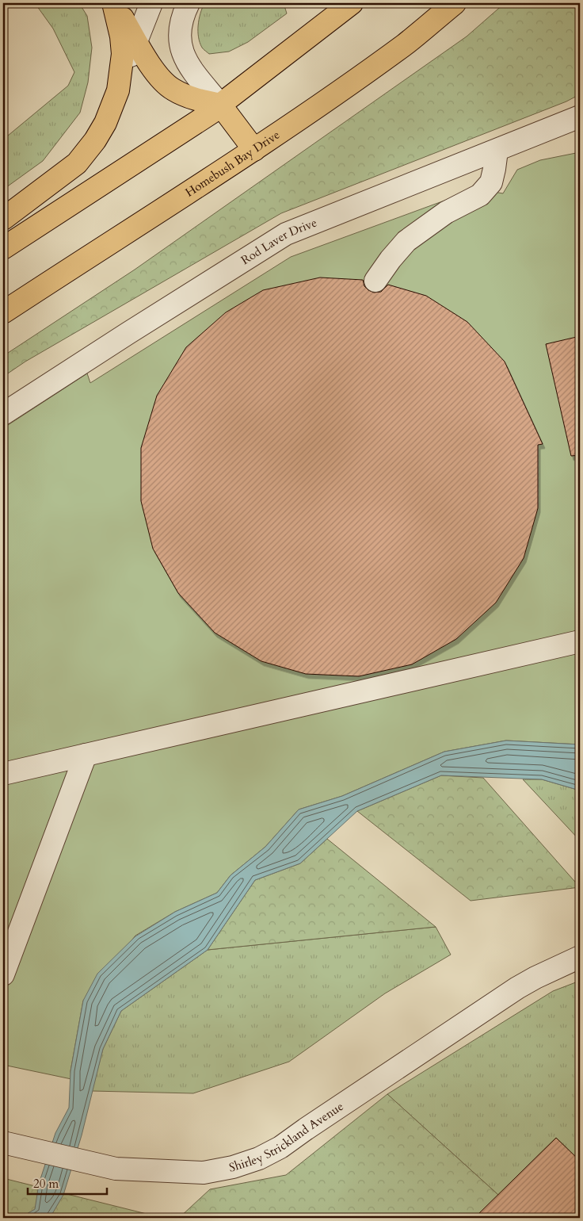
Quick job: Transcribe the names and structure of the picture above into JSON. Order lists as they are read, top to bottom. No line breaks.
{"streets":{"highway":["Homebush Bay Drive"],"street":["Rod Laver Drive","Shirley Strickland Avenue"]},"scale_bar":"20 m"}
